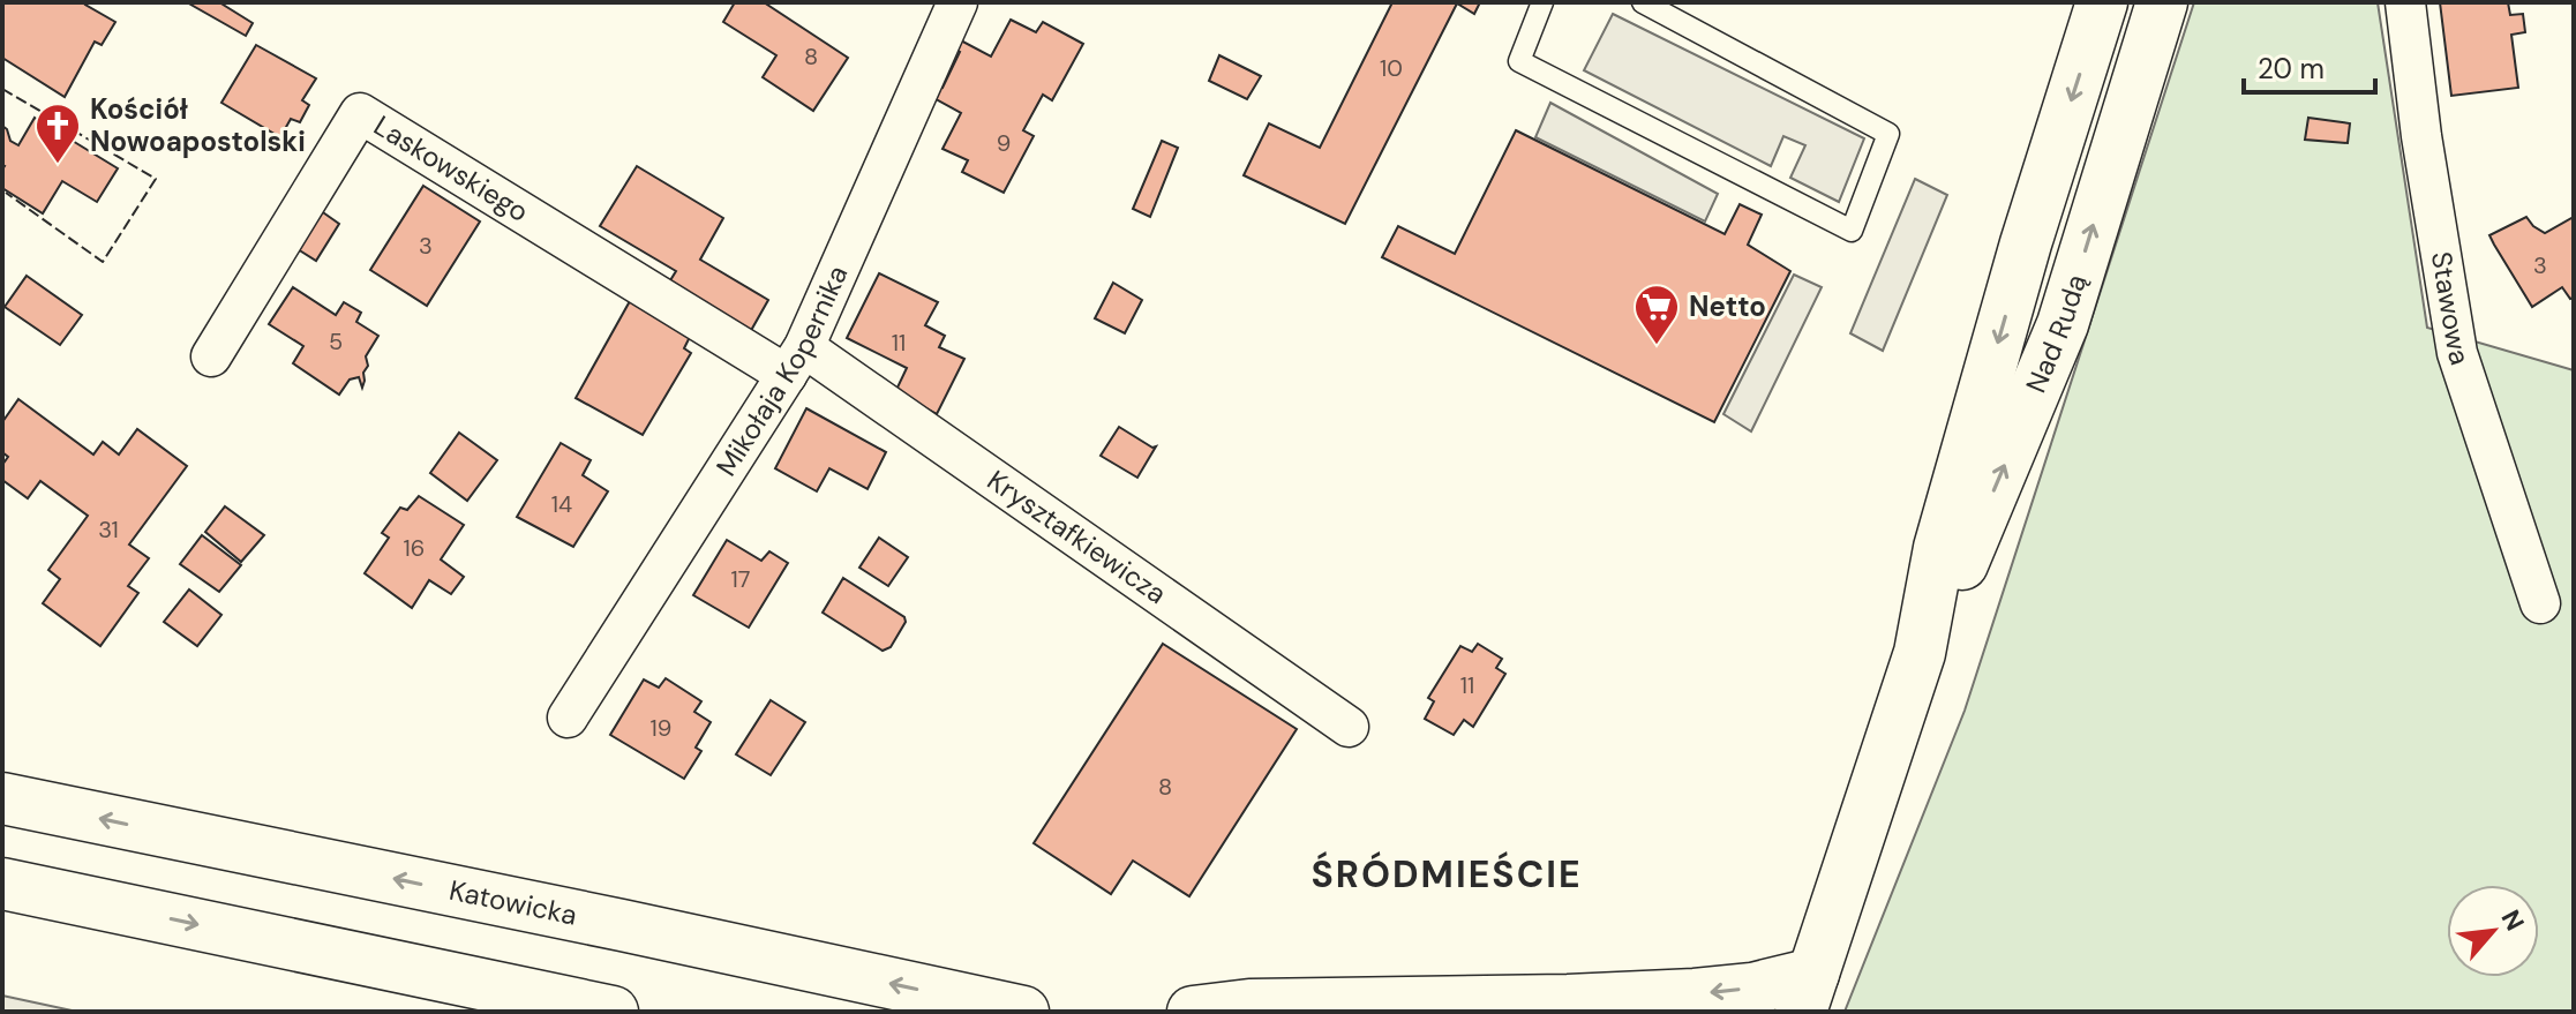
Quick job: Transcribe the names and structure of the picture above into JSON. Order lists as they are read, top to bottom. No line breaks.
{"streets":{"main road":["Nad Rudą","Katowicka"],"street":["Laskowskiego","Stawowa","Mikołaja Kopernika","Krysztafkiewicza"]},"crossings":[["Laskowskiego","Mikołaja Kopernika"],["Laskowskiego","Krysztafkiewicza"],["Mikołaja Kopernika","Krysztafkiewicza"]],"districts":["ŚRÓDMIEŚCIE"],"places":{"church":["Kościół Nowoapostolski"],"supermarket":["Netto"]},"house_numbers":["8","10","9","3","3","5","11","14","31","16","17","11","19","8"],"scale_bar":"20 m","north":"top right"}
